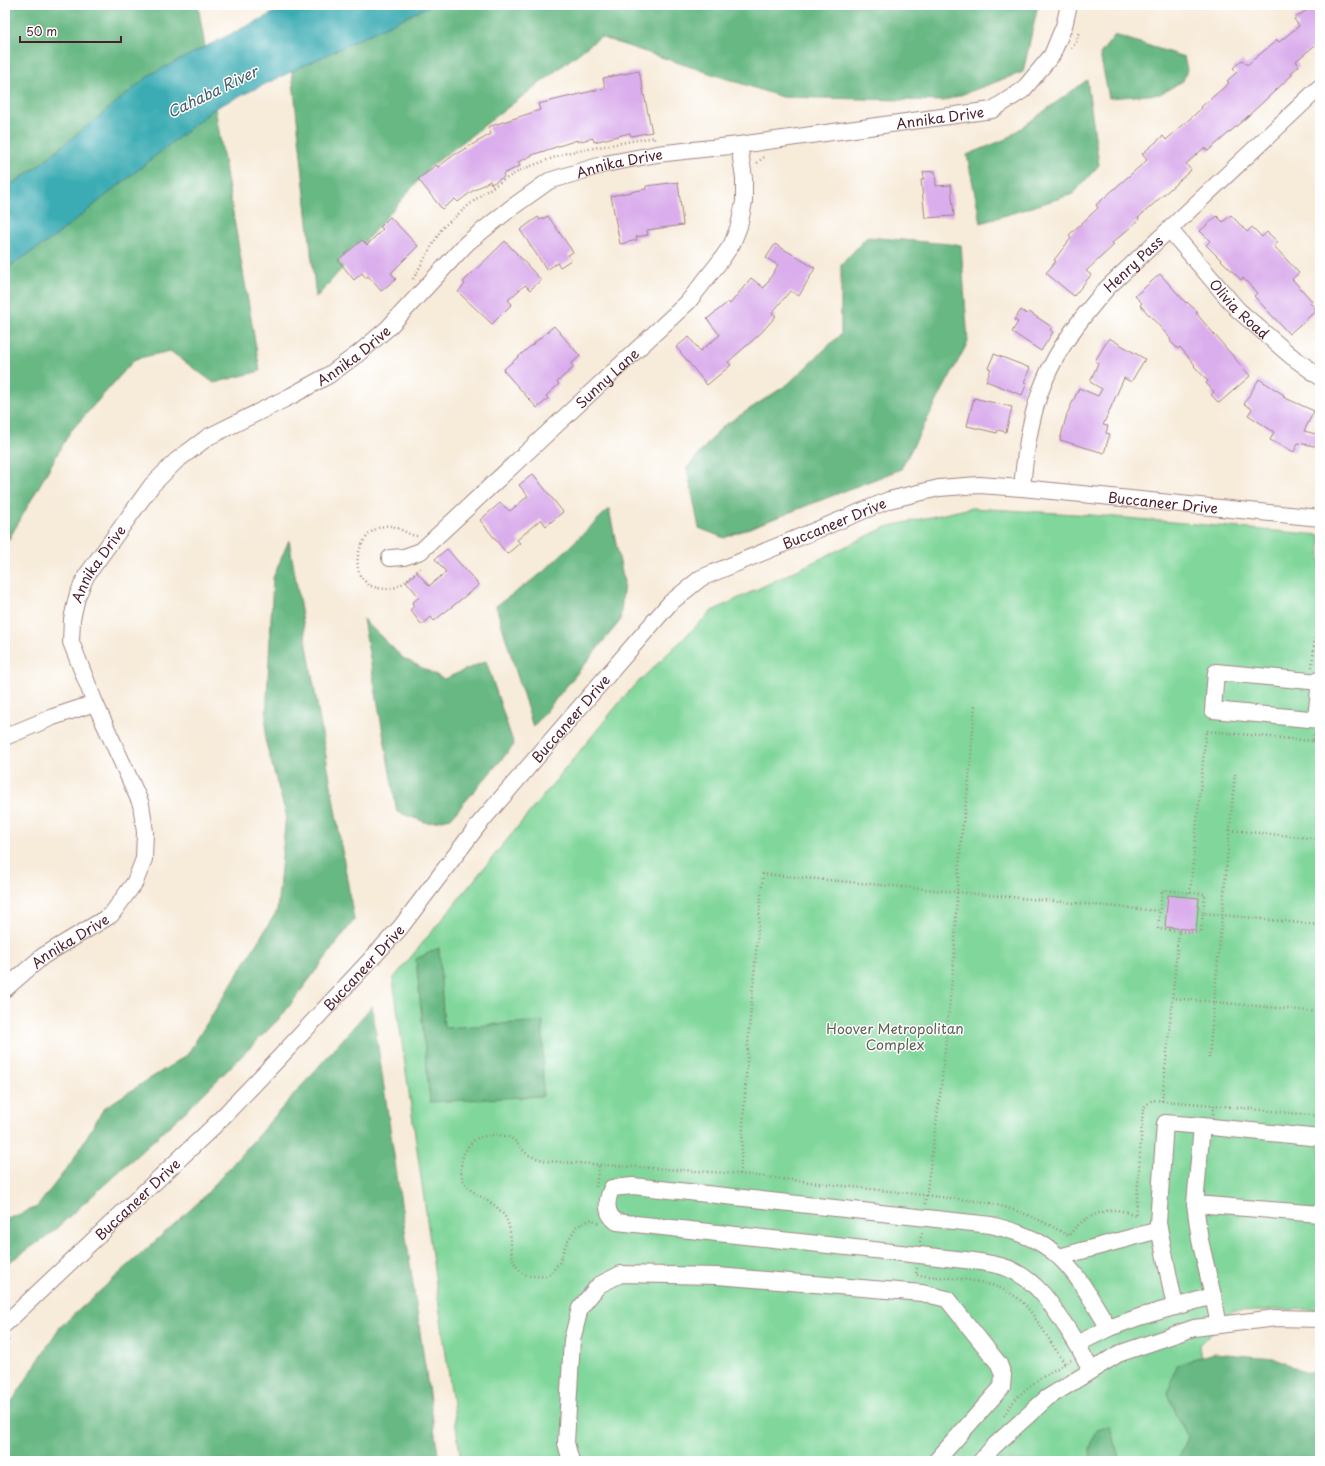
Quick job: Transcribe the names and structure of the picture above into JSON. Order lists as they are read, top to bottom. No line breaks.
{"streets":{"street":["Annika Drive","Henry Pass","Olivia Road","Sunny Lane","Buccaneer Drive"]},"crossings":[["Annika Drive","Sunny Lane"],["Henry Pass","Olivia Road"],["Henry Pass","Buccaneer Drive"]],"water":["Cahaba River"],"parks":["Hoover Metropolitan Complex"],"scale_bar":"50 m"}
